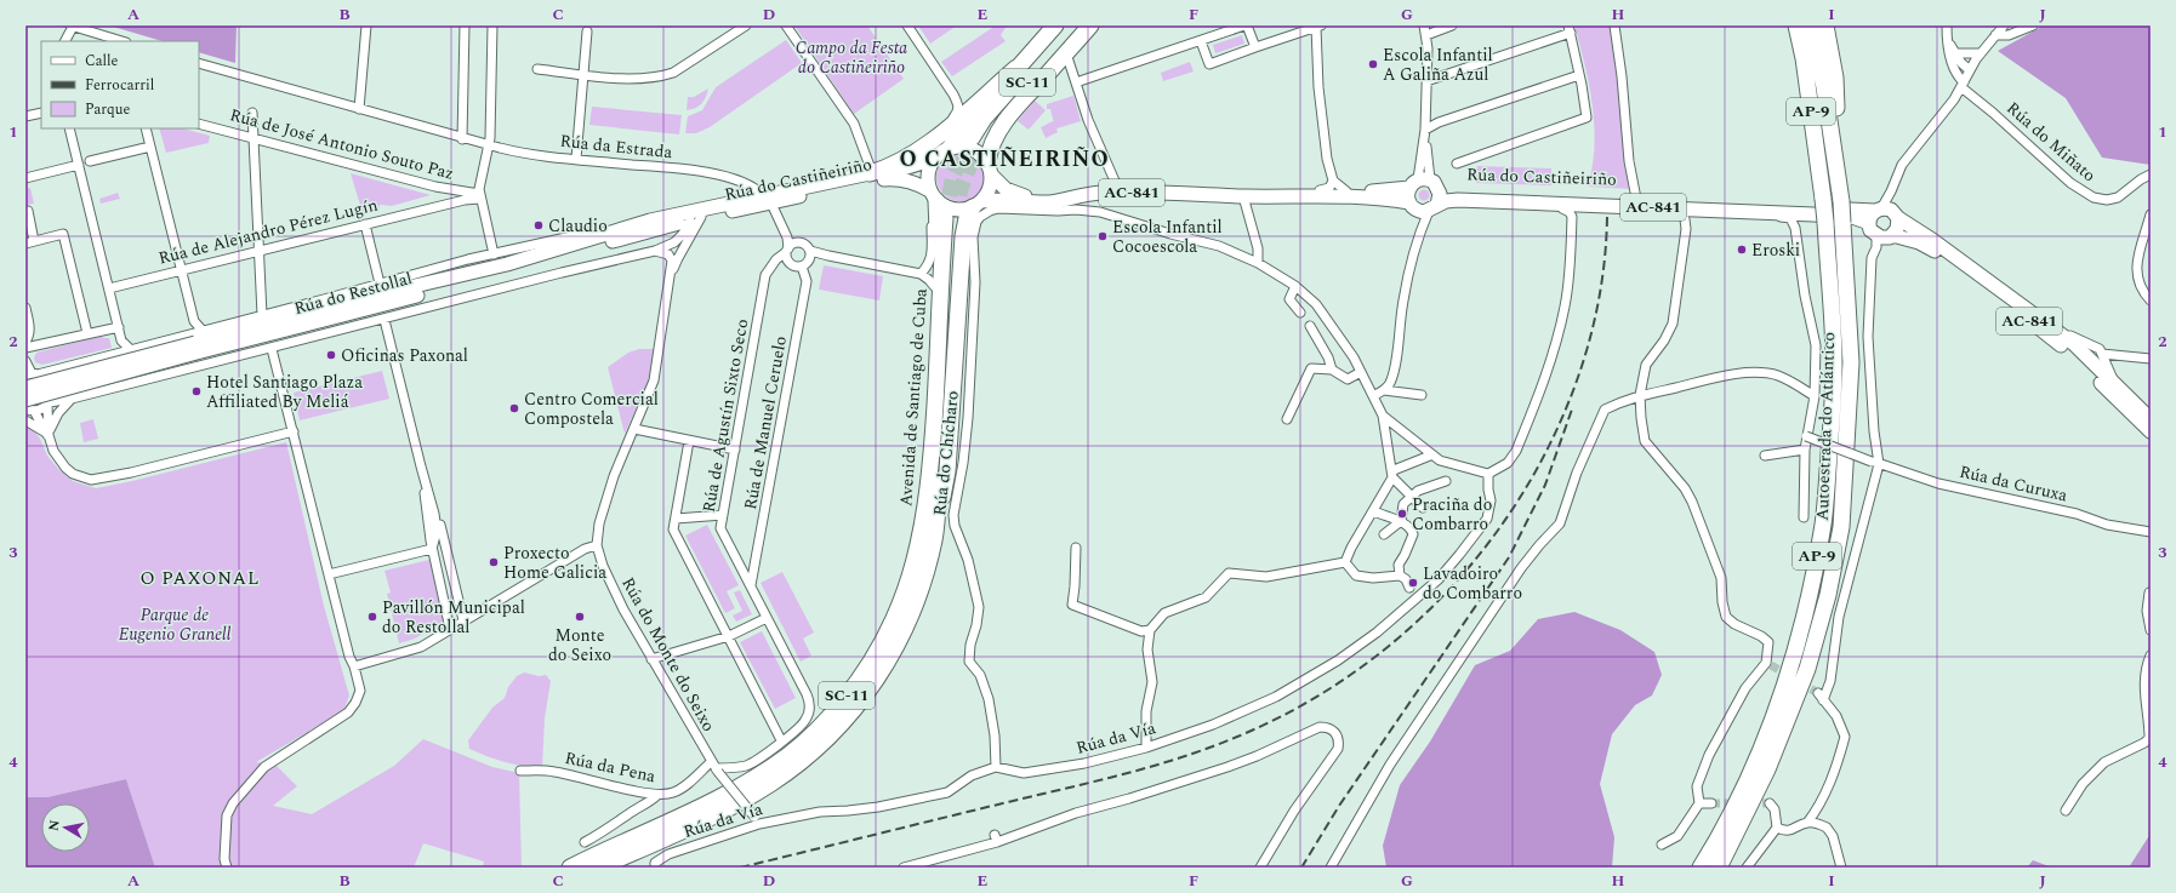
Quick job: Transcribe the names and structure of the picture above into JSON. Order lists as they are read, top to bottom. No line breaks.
{"streets":{"highway":["SC-11","AP-9","Avenida de Santiago de Cuba","Autoestrada do Atlántico"],"main road":["Rúa do Castiñeiriño","AC-841","Rúa do Restollal"],"street":["Rúa do Miñato","Rúa de José Antonio Souto Paz","Rúa da Estrada","Rúa de Alejandro Pérez Lugín","Rúa de Agustín Sixto Seco","Rúa de Manuel Ceruelo","Rúa do Chícharo","Rúa da Curuxa","Rúa do Monte do Seixo","Rúa da Vía","Rúa da Pena"]},"crossings":[["Rúa de José Antonio Souto Paz","Rúa de Alejandro Pérez Lugín"],["Rúa da Estrada","Rúa do Castiñeiriño"],["Rúa da Estrada","Rúa do Restollal"],["Rúa do Castiñeiriño","AC-841"],["Rúa do Castiñeiriño","Rúa do Restollal"],["Rúa do Castiñeiriño","Autoestrada do Atlántico"],["Rúa do Castiñeiriño","Rúa do Chícharo"],["Rúa do Castiñeiriño","Rúa do Monte do Seixo"],["Rúa do Restollal","Rúa do Monte do Seixo"],["Rúa de Agustín Sixto Seco","Rúa de Manuel Ceruelo"],["Rúa do Chícharo","Rúa da Vía"],["Rúa do Monte do Seixo","Rúa da Vía"],["Rúa do Monte do Seixo","Rúa da Pena"]],"districts":["O CASTIÑEIRIÑO","O PAXONAL"],"parks":["Campo da Festa do Castiñeiriño","Parque de Eugenio Granell"],"places":["Escola Infantil A Galiña Azul","Claudio","Escola Infantil Cocoescola","Eroski","Oficinas Paxonal","Hotel Santiago Plaza Affiliated By Meliá","Centro Comercial Compostela","Praciña do Combarro","Proxecto Home Galicia","Lavadoiro do Combarro","Pavillón Municipal do Restollal","Monte do Seixo"],"legend":["Calle","Ferrocarril","Parque"],"north":"left","grid":{"columns":["A","B","C","D","E","F","G","H","I","J"],"rows":["1","2","3","4"]}}
